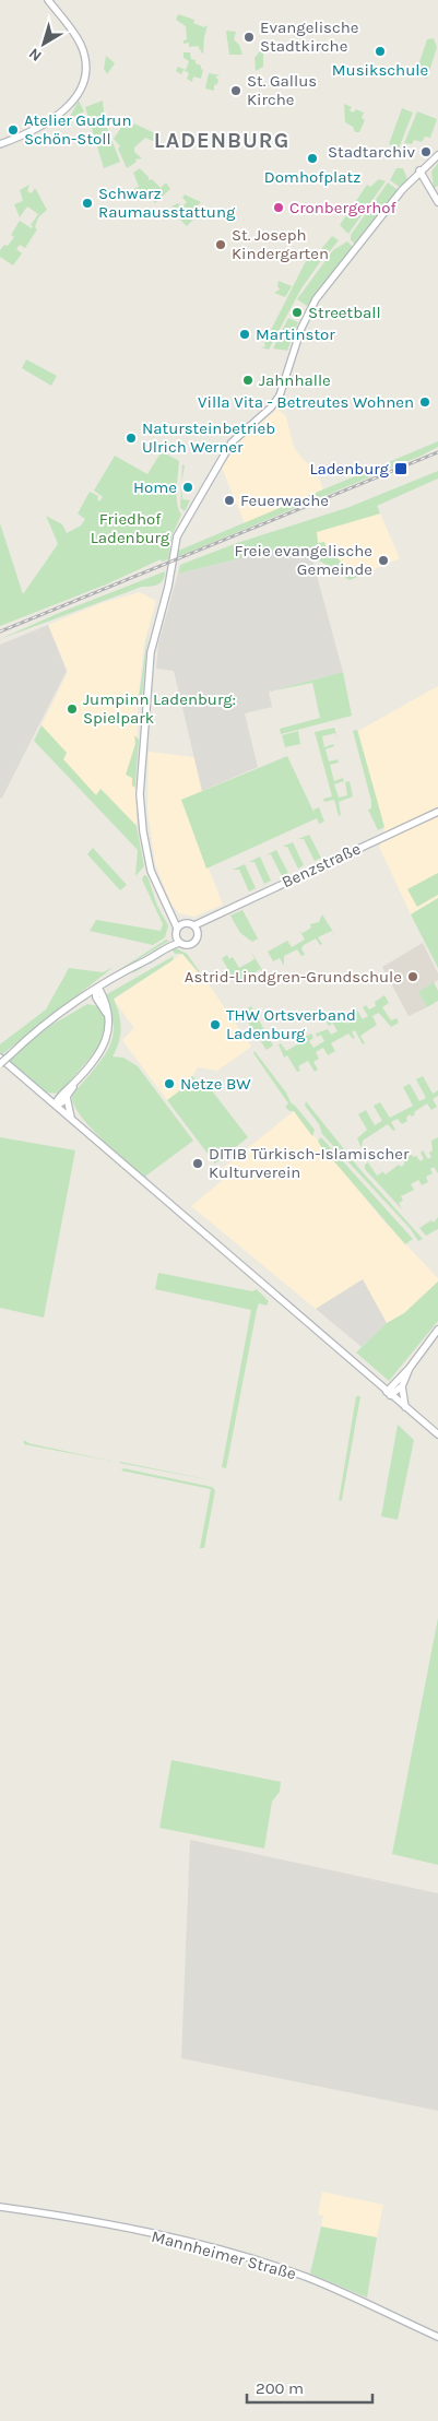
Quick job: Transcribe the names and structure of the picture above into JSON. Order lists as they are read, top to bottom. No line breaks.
{"streets":{"main road":["Benzstraße","Mannheimer Straße"]},"districts":["LADENBURG"],"parks":["Friedhof Ladenburg"],"places":{"other":["Evangelische Stadtkirche","Musikschule","St. Gallus Kirche","Atelier Gudrun Schön-Stoll","Stadtarchiv","Domhofplatz","Schwarz Raumausstattung","Cronbergerhof","St. Joseph Kindergarten","Streetball","Martinstor","Jahnhalle","Villa Vita - Betreutes Wohnen","Natursteinbetrieb Ulrich Werner","Home","Feuerwache","Freie evangelische Gemeinde","Jumpinn Ladenburg: Spielpark","Astrid-Lindgren-Grundschule","THW Ortsverband Ladenburg","Netze BW","DITIB Türkisch-Islamischer Kulturverein"],"transit":["Ladenburg"]},"scale_bar":"200 m","north":"bottom left"}
